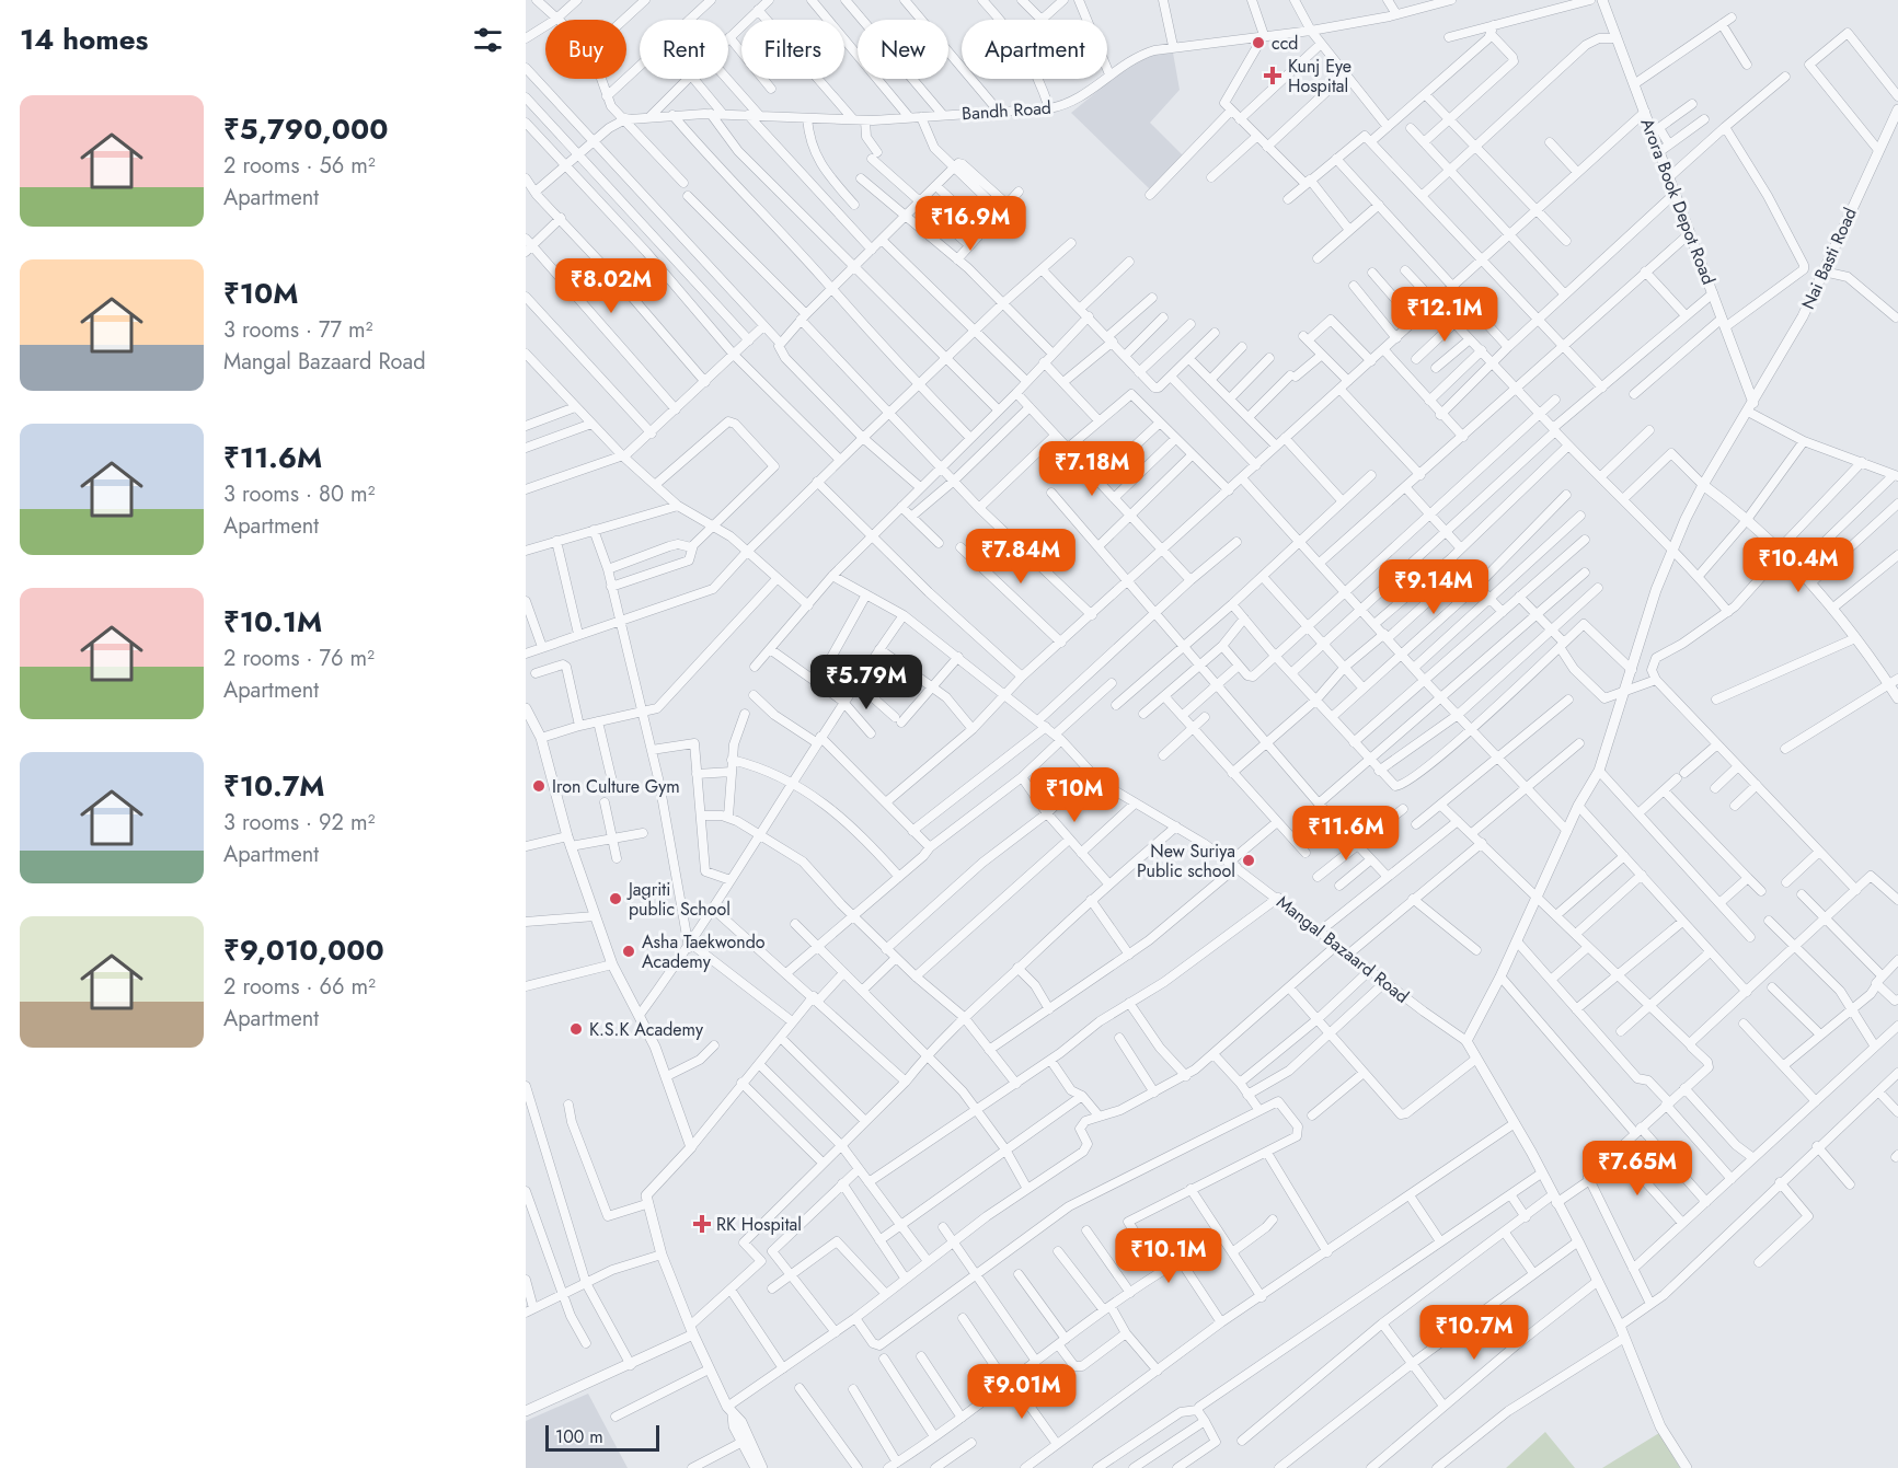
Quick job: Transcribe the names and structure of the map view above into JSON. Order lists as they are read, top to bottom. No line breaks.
{"streets":{"street":["Bandh Road","Arora Book Depot Road","Nai Basti Road","Mangal Bazaard Road"]},"crossings":[["Arora Book Depot Road","Nai Basti Road"],["Nai Basti Road","Mangal Bazaard Road"]],"places":{"other":["ccd","Iron Culture Gym","New Suriya Public school","Jagriti public School","Asha Taekwondo Academy","K.S.K Academy"],"health":["Kunj Eye Hospital","RK Hospital"]},"scale_bar":"100 m","page":{"heading":"14 homes","chip":["Buy","Rent","Filters","New","Apartment"],"list":[{"name":"₹5,790,000","note":"2 rooms · 56 m² · Apartment"},{"name":"₹10M","note":"3 rooms · 77 m² · Mangal Bazaard Road"},{"name":"₹11.6M","note":"3 rooms · 80 m² · Apartment"},{"name":"₹10.1M","note":"2 rooms · 76 m² · Apartment"},{"name":"₹10.7M","note":"3 rooms · 92 m² · Apartment"},{"name":"₹9,010,000","note":"2 rooms · 66 m² · Apartment"}],"price":["₹16.9M","₹8.02M","₹12.1M","₹7.18M","₹7.84M","₹10.4M","₹9.14M","₹5.79M","₹10M","₹11.6M","₹7.65M","₹10.1M","₹10.7M","₹9.01M"],"scale":"100 m"}}
